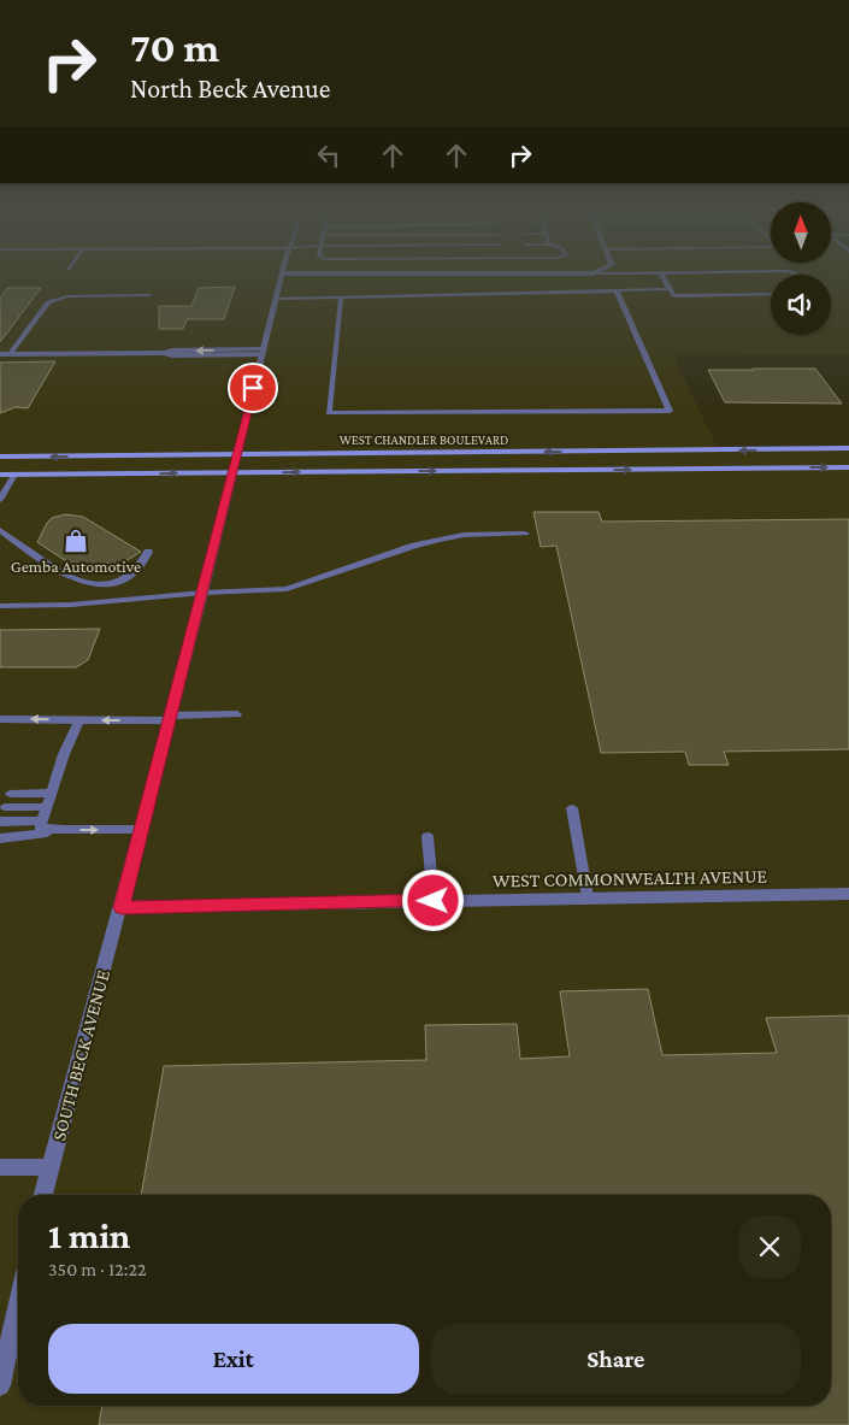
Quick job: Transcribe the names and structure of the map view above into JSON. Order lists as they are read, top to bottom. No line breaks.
{"streets":{"main road":["WEST CHANDLER BOULEVARD"],"street":["WEST COMMONWEALTH AVENUE","SOUTH BECK AVENUE"]},"crossings":[["WEST CHANDLER BOULEVARD","SOUTH BECK AVENUE"],["WEST COMMONWEALTH AVENUE","SOUTH BECK AVENUE"]],"places":{"shop":["Gemba Automotive"]},"north":"top","page":{"turn":["70 m","North Beck Avenue"],"heading":["1 min","350 m · 12:22"],"buttons":["Exit","Share"]}}
